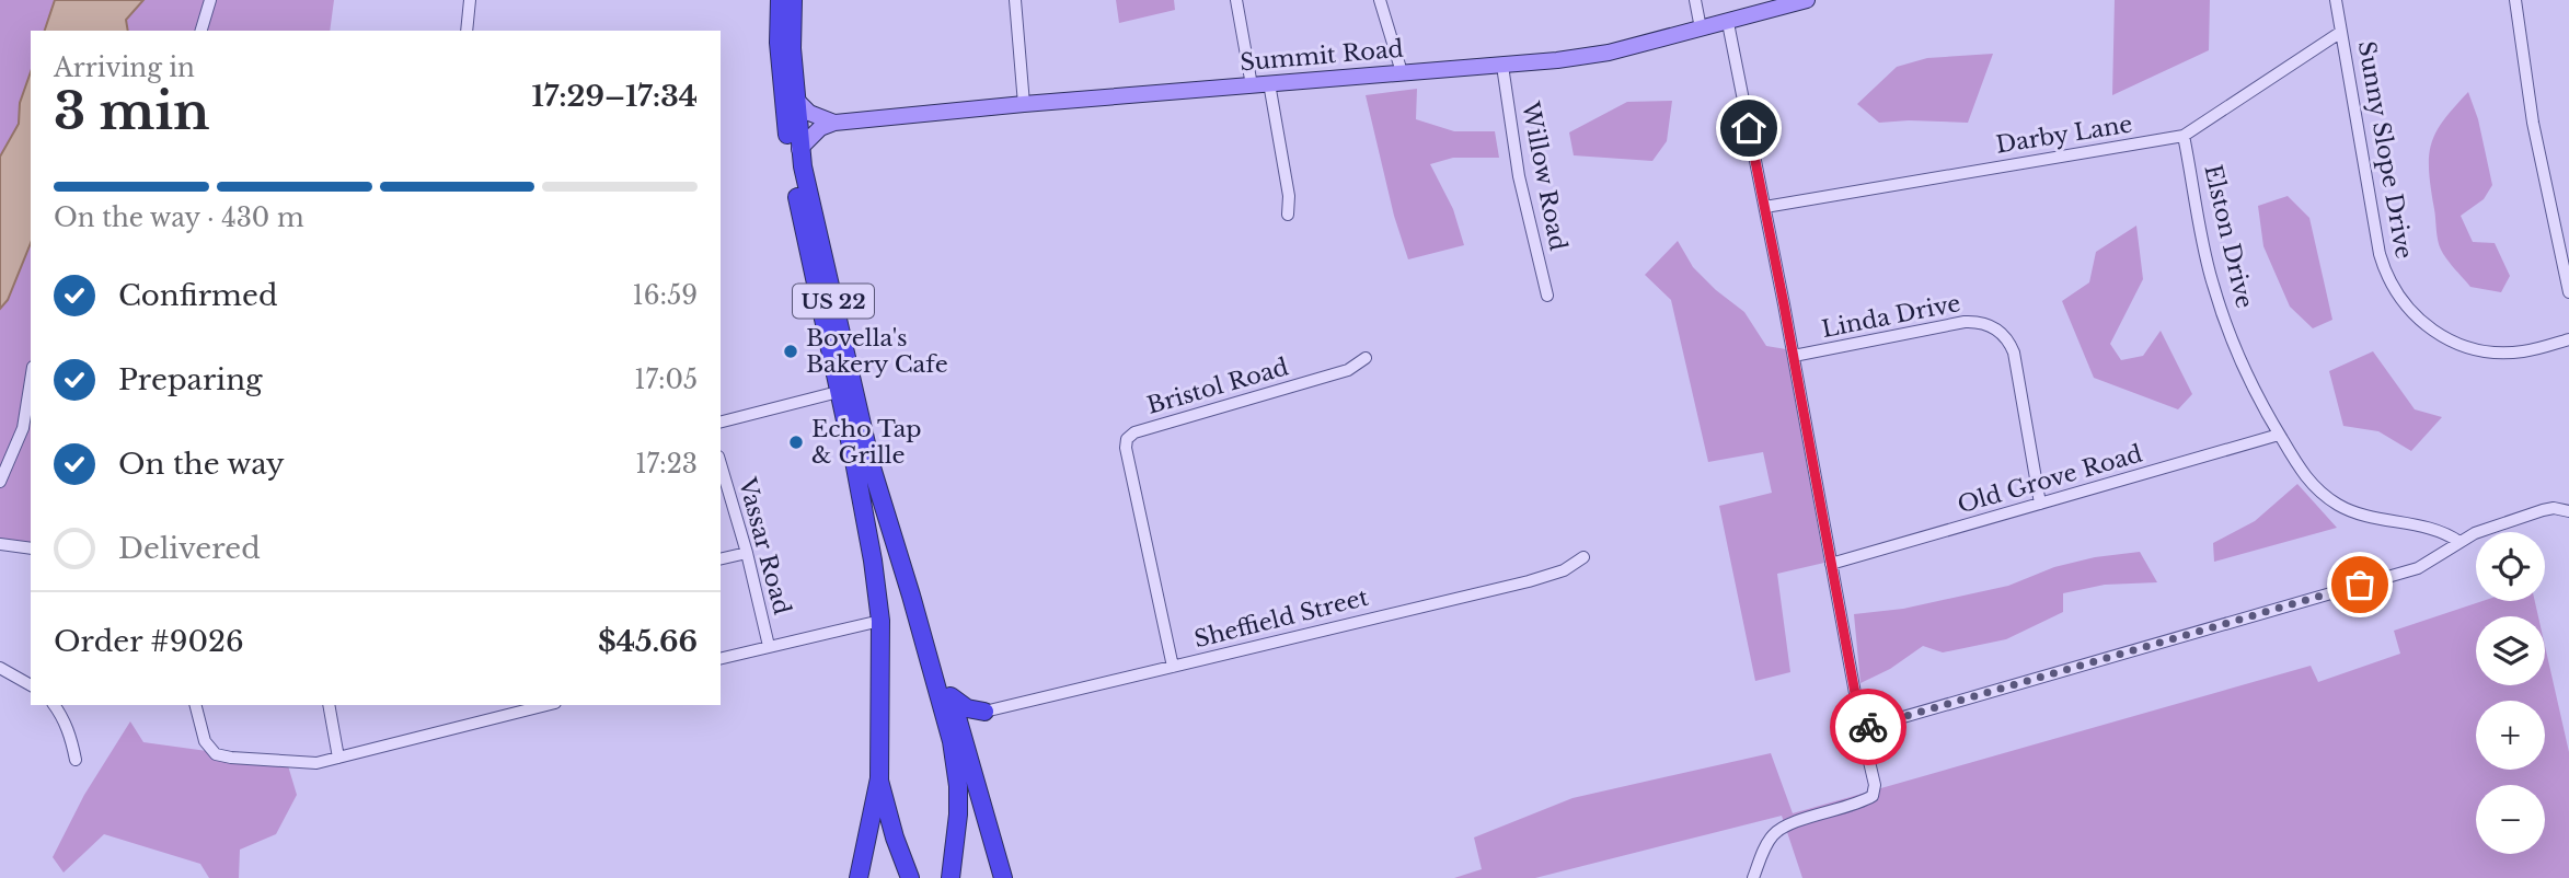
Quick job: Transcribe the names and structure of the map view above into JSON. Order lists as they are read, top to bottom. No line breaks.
{"streets":{"highway":["US 22"],"main road":["Summit Road"],"street":["Darby Lane","Sunny Slope Drive","Willow Road","Elston Drive","Linda Drive","Bristol Road","Old Grove Road","Vassar Road","Sheffield Street"]},"crossings":[["Summit Road","Willow Road"],["Summit Road","US 22"],["Darby Lane","Sunny Slope Drive"],["Darby Lane","Elston Drive"],["Elston Drive","Old Grove Road"],["Linda Drive","Old Grove Road"],["Bristol Road","Sheffield Street"]],"places":["Bovella's Bakery Cafe","Echo Tap & Grille"],"page":{"heading":["3 min","Arriving in","17:29–17:34"],"panel":["Order #9026","$45.66"],"bar":"On the way · 430 m","list":[["Confirmed","16:59"],["Preparing","17:05"],["On the way","17:23"],"Delivered"],"map_buttons":["+","−"]}}
